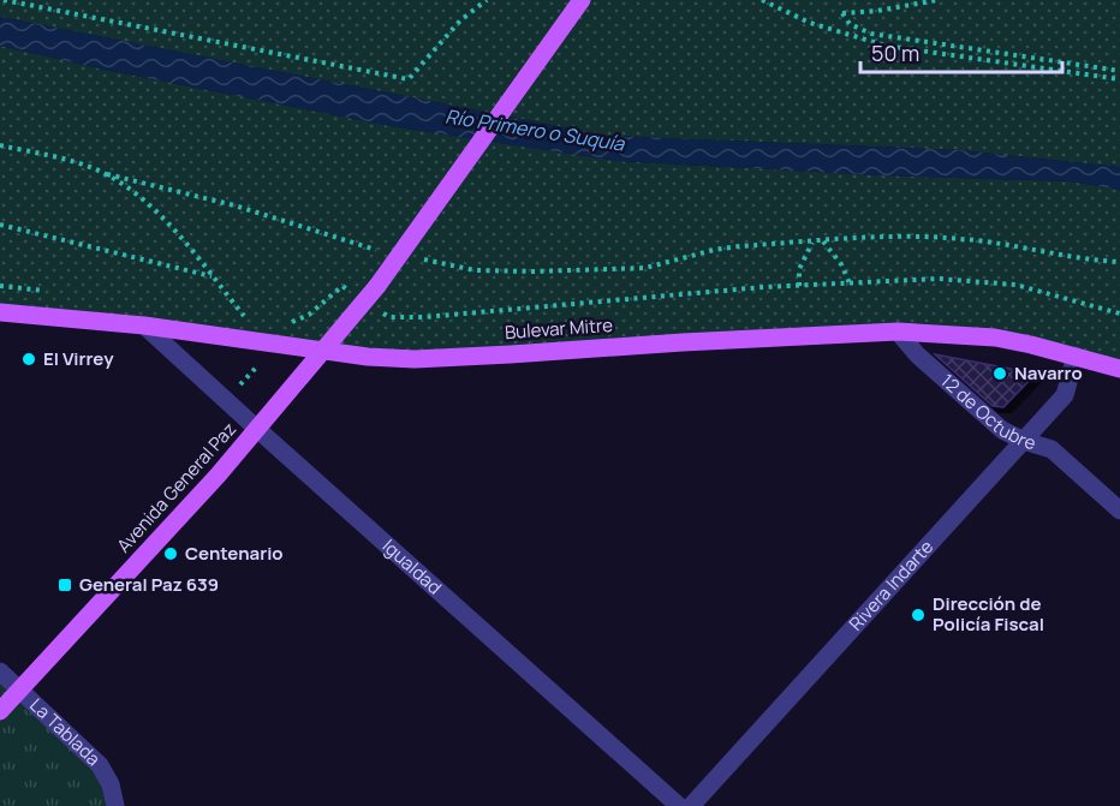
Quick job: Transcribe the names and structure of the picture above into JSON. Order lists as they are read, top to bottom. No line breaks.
{"streets":{"main road":["Bulevar Mitre","Avenida General Paz"],"street":["12 de Octubre","Igualdad","Rivera Indarte","La Tablada"]},"crossings":[["Bulevar Mitre","12 de Octubre"],["Bulevar Mitre","Avenida General Paz"],["Bulevar Mitre","Igualdad"],["Bulevar Mitre","Rivera Indarte"],["12 de Octubre","Rivera Indarte"],["Avenida General Paz","Igualdad"],["Avenida General Paz","La Tablada"]],"water":["Río Primero o Suquía"],"places":{"other":["El Virrey","Navarro","Centenario","Dirección de Policía Fiscal"],"transit":["General Paz 639"]},"scale_bar":"50 m"}
